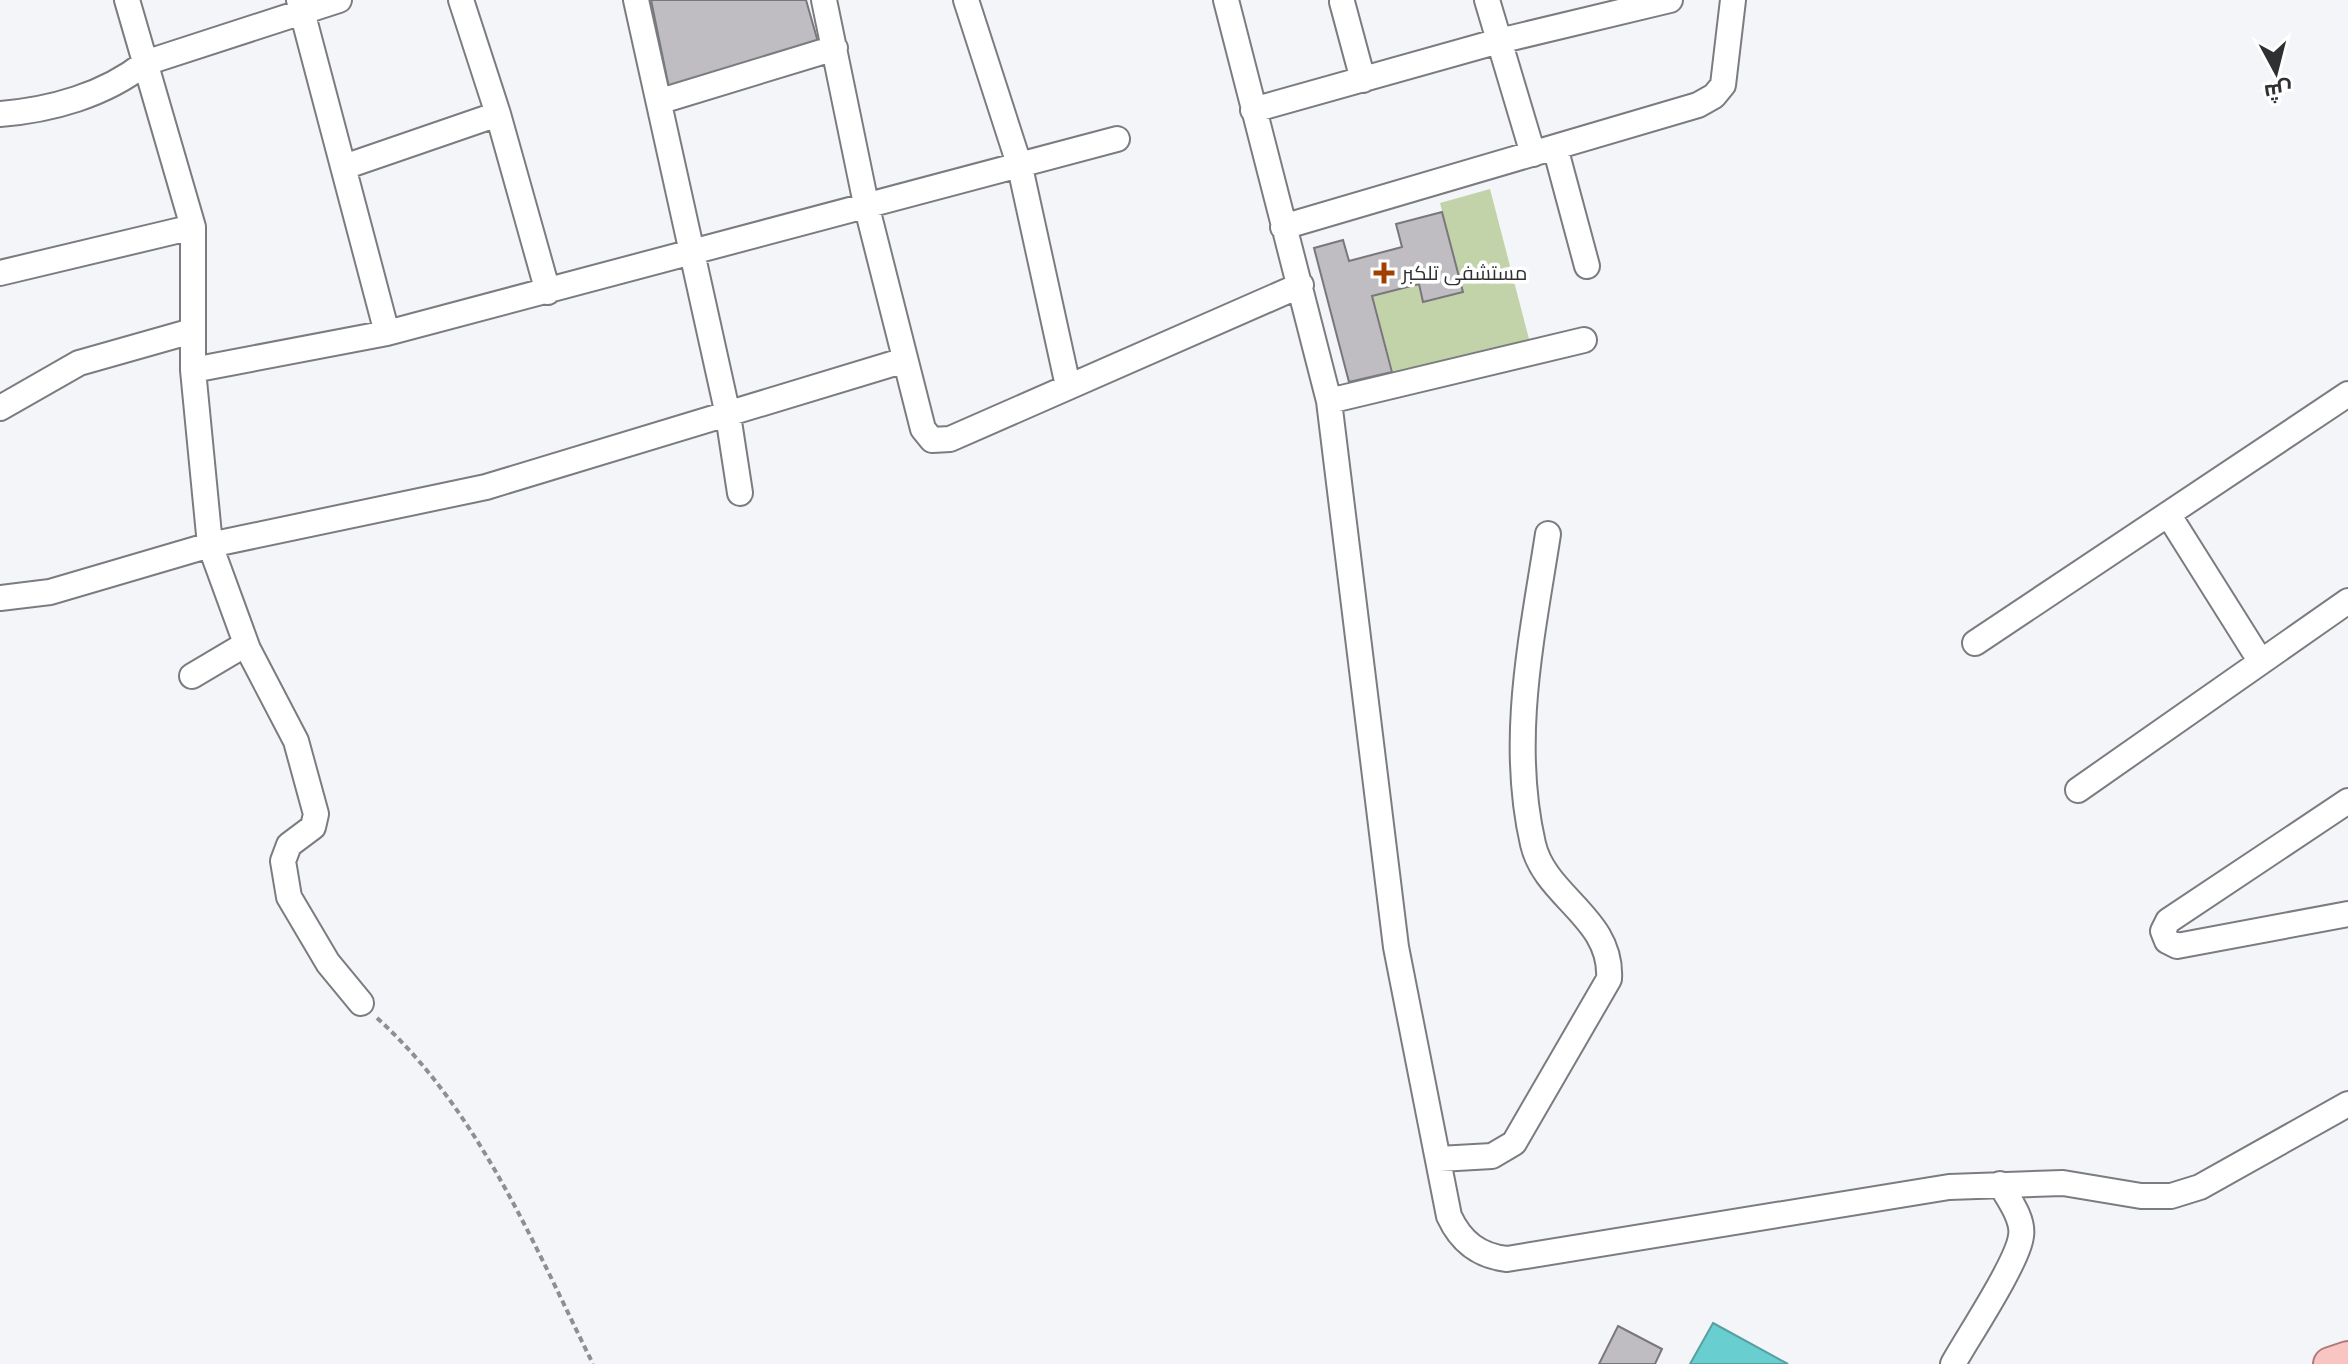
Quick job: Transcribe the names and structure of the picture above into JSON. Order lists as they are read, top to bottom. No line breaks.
{"places":{"health":["مستشفى تلكبر"]},"north":"bottom"}
